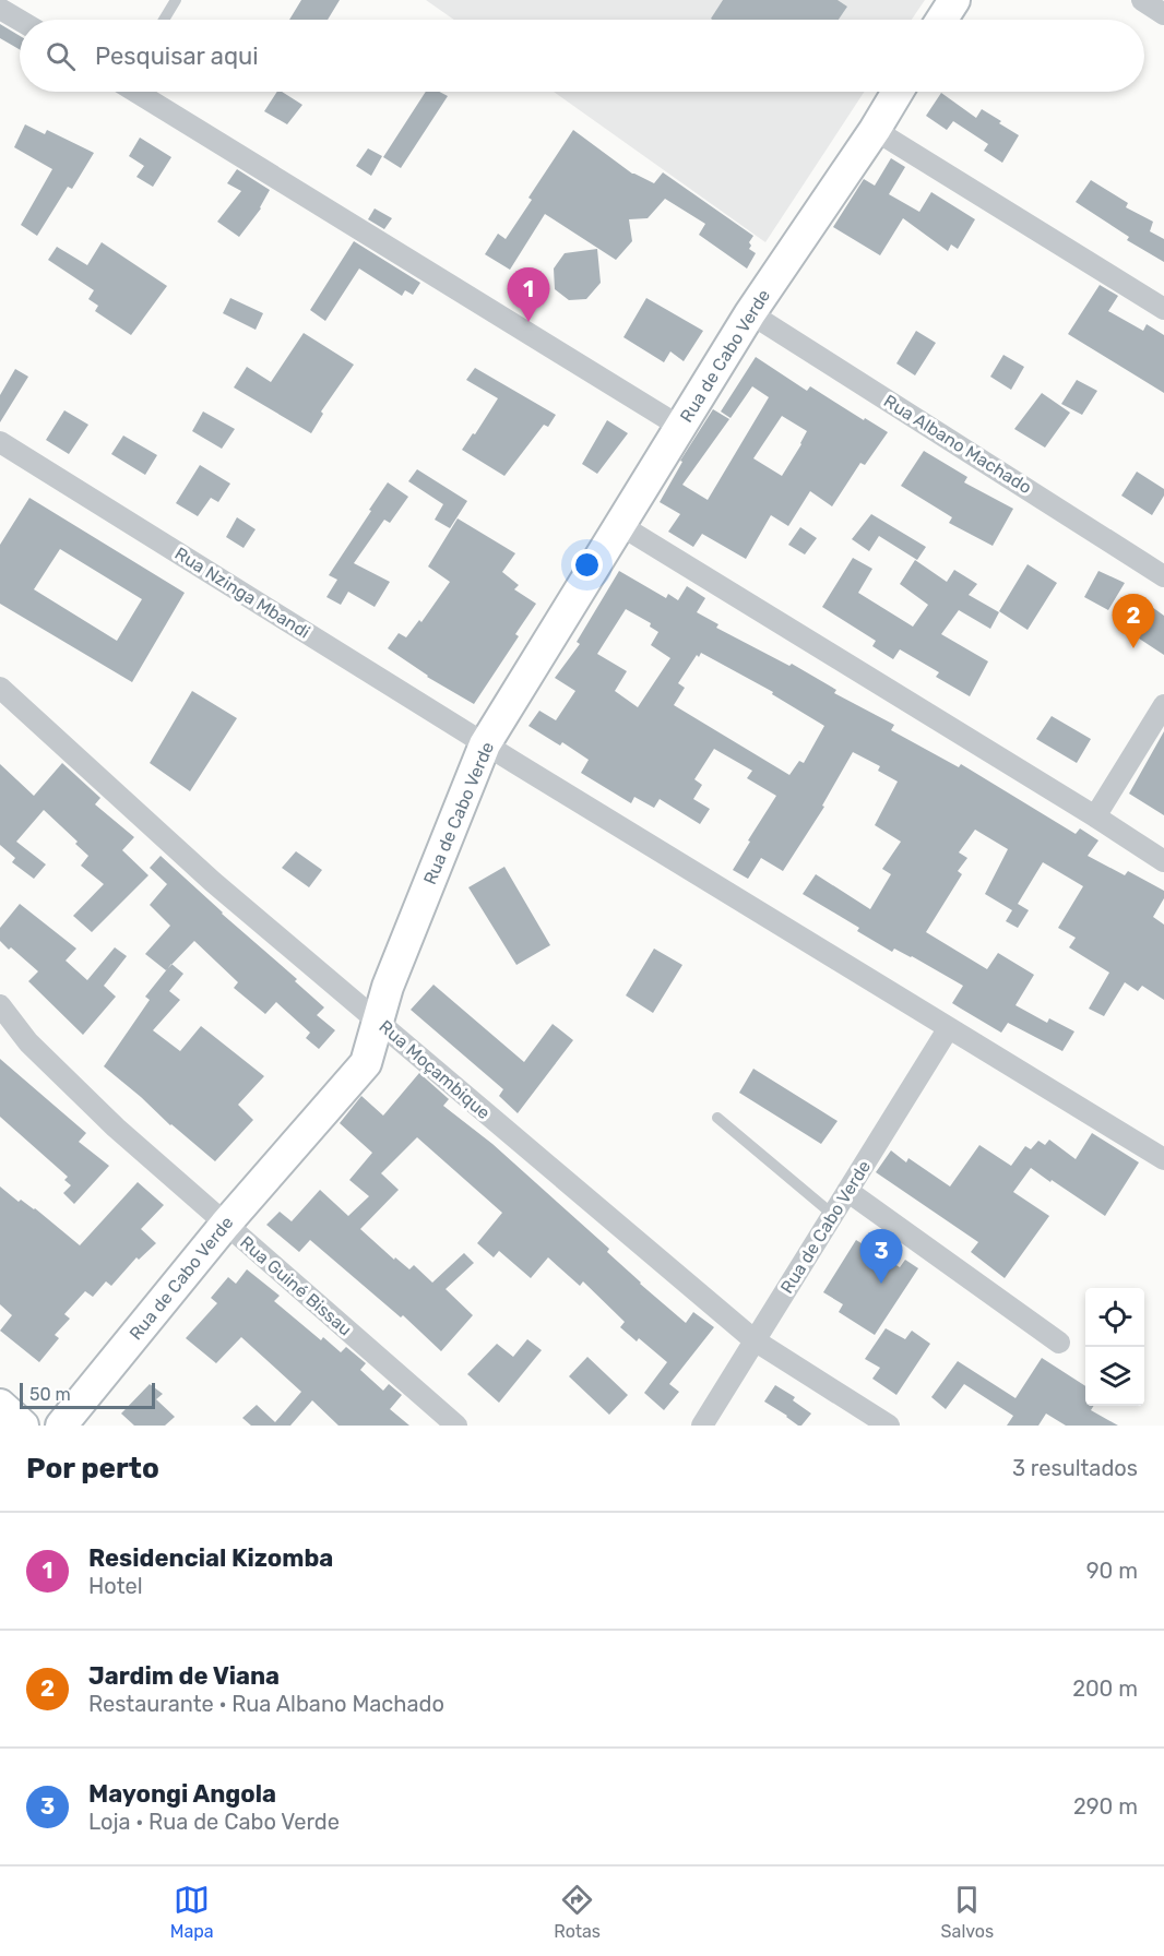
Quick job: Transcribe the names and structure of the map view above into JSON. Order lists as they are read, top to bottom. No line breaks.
{"streets":{"main road":["Rua de Cabo Verde"],"street":["Rua Albano Machado","Rua Nzinga Mbandi","Rua Moçambique","Rua Guiné Bissau"]},"crossings":[["Rua de Cabo Verde","Rua Albano Machado"],["Rua de Cabo Verde","Rua Nzinga Mbandi"],["Rua de Cabo Verde","Rua Moçambique"],["Rua de Cabo Verde","Rua Guiné Bissau"]],"scale_bar":"50 m","page":{"search":"Pesquisar aqui","pins":["1","2","3"],"scale":"50 m","heading":["Por perto","3 resultados"],"list":[{"mark":"1","name":"Residencial Kizomba","note":"Hotel","value":"90 m"},{"mark":"2","name":"Jardim de Viana","note":"Restaurante · Rua Albano Machado","value":"200 m"},{"mark":"3","name":"Mayongi Angola","note":"Loja · Rua de Cabo Verde","value":"290 m"}],"nav":["Mapa","Rotas","Salvos"]}}
